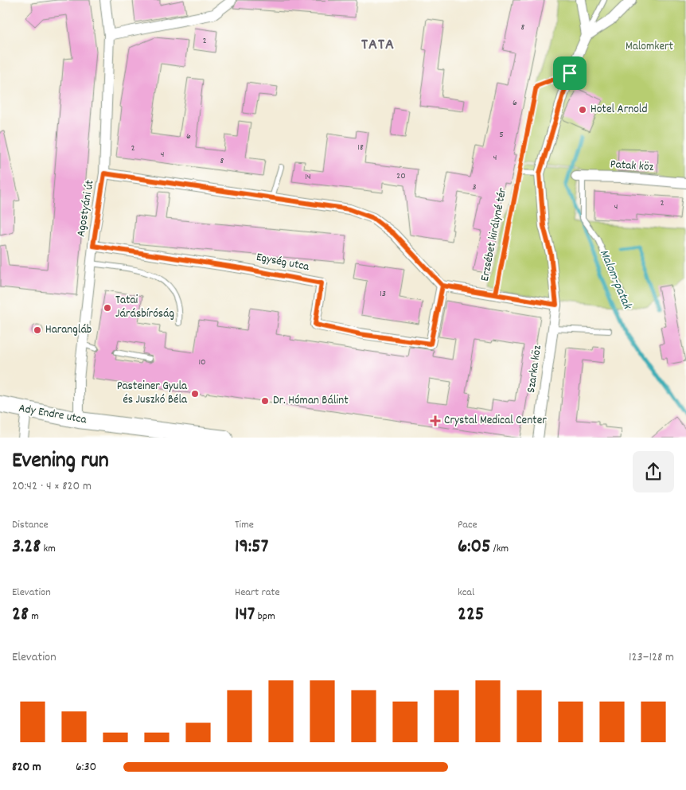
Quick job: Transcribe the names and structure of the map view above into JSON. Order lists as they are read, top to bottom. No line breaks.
{"streets":{"main road":["Ady Endre utca"],"street":["Patak köz","Agostyáni út","Erzsébet királyné tér","Egység utca","Szarka köz"]},"crossings":[["Agostyáni út","Egység utca"],["Agostyáni út","Ady Endre utca"],["Erzsébet királyné tér","Szarka köz"]],"districts":["TATA"],"water":["Malom-patak"],"parks":["Malomkert"],"places":{"other":["Hotel Arnold","Tatai Járásbíróság","Harangláb","Pasteiner Gyula és Juszkó Béla","Dr. Hóman Bálint"],"health":["Crystal Medical Center"]},"house_numbers":["8","2","6","5","6","18","2","4","4","8","20","14","3","2","4","13","10"],"page":{"heading":["Evening run","20:42 · 4 × 820 m"],"stats":[["Distance","3.28 km"],["Time","19:57"],["Pace","6:05 /km"],["Elevation","28 m"],["Heart rate","147 bpm"],["kcal","225"]],"chart":["Elevation","123–128 m"],"list":[{"name":"820 m","note":"6:30"}]}}
